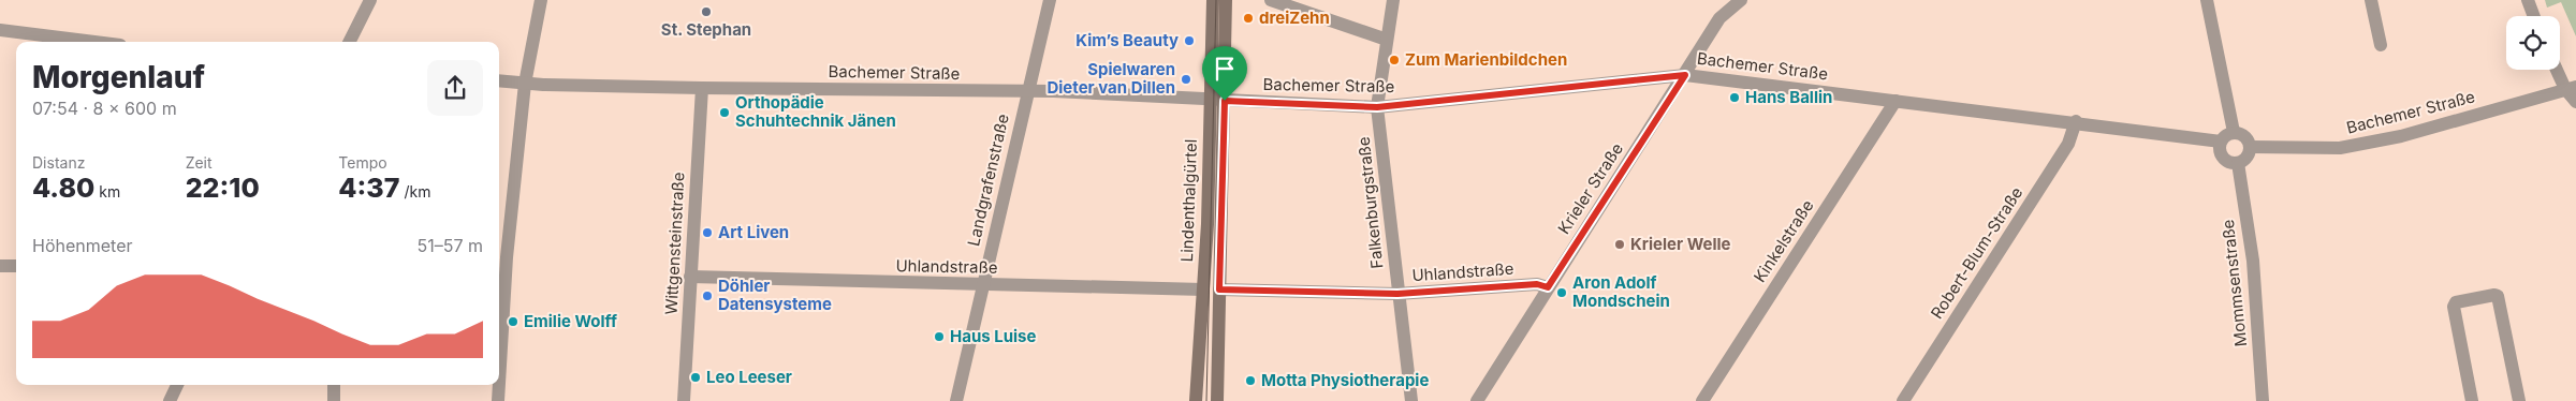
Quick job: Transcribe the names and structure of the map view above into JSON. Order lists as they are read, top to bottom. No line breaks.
{"streets":{"main road":["Lindenthalgürtel"],"street":["Bachemer Straße","Landgrafenstraße","Krieler Straße","Falkenburgstraße","Kinkelstraße","Wittgensteinstraße","Robert-Blum-Straße","Uhlandstraße","Mommsenstraße"]},"crossings":[["Bachemer Straße","Landgrafenstraße"],["Bachemer Straße","Krieler Straße"],["Bachemer Straße","Lindenthalgürtel"],["Bachemer Straße","Falkenburgstraße"],["Bachemer Straße","Kinkelstraße"],["Bachemer Straße","Wittgensteinstraße"],["Bachemer Straße","Robert-Blum-Straße"],["Bachemer Straße","Mommsenstraße"],["Landgrafenstraße","Uhlandstraße"],["Krieler Straße","Uhlandstraße"],["Lindenthalgürtel","Uhlandstraße"],["Falkenburgstraße","Uhlandstraße"],["Wittgensteinstraße","Uhlandstraße"]],"places":["St. Stephan","dreiZehn","Kim’s Beauty","Zum Marienbildchen","Spielwaren Dieter van Dillen","Hans Ballin","Orthopädie Schuhtechnik Jänen","Art Liven","Krieler Welle","Aron Adolf Mondschein","Döhler Datensysteme","Emilie Wolff","Haus Luise","Leo Leeser","Motta Physiotherapie"],"page":{"heading":["Morgenlauf","07:54 · 8 × 600 m"],"stats":[["Distanz","4.80 km"],["Zeit","22:10"],["Tempo","4:37 /km"]],"chart":["Höhenmeter","51–57 m"]}}
